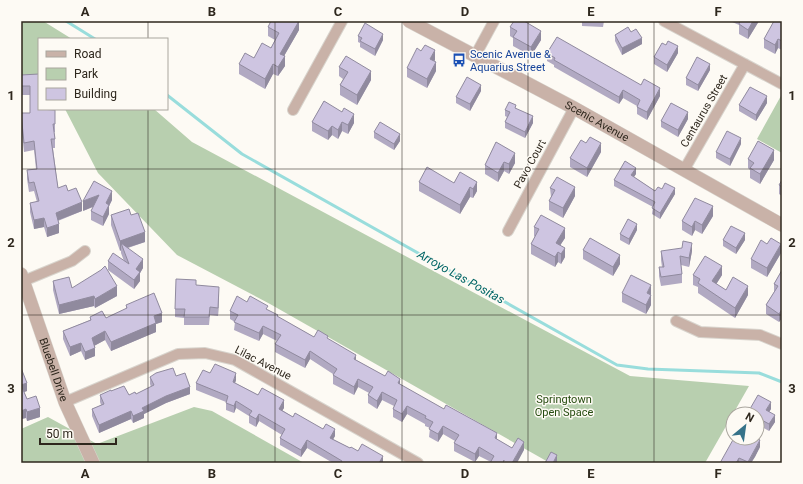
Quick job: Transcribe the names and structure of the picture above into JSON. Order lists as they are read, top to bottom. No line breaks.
{"streets":{"street":["Centaurus Street","Scenic Avenue","Pavo Court","Lilac Avenue","Bluebell Drive"]},"crossings":[["Centaurus Street","Scenic Avenue"],["Scenic Avenue","Pavo Court"],["Lilac Avenue","Bluebell Drive"]],"water":["Arroyo Las Positas"],"parks":["Springtown Open Space"],"places":{"bus stop":["Scenic Avenue & Aquarius Street"]},"legend":["Road","Park","Building"],"scale_bar":"50 m","north":"top right","grid":{"columns":["A","B","C","D","E","F"],"rows":["1","2","3"]}}
